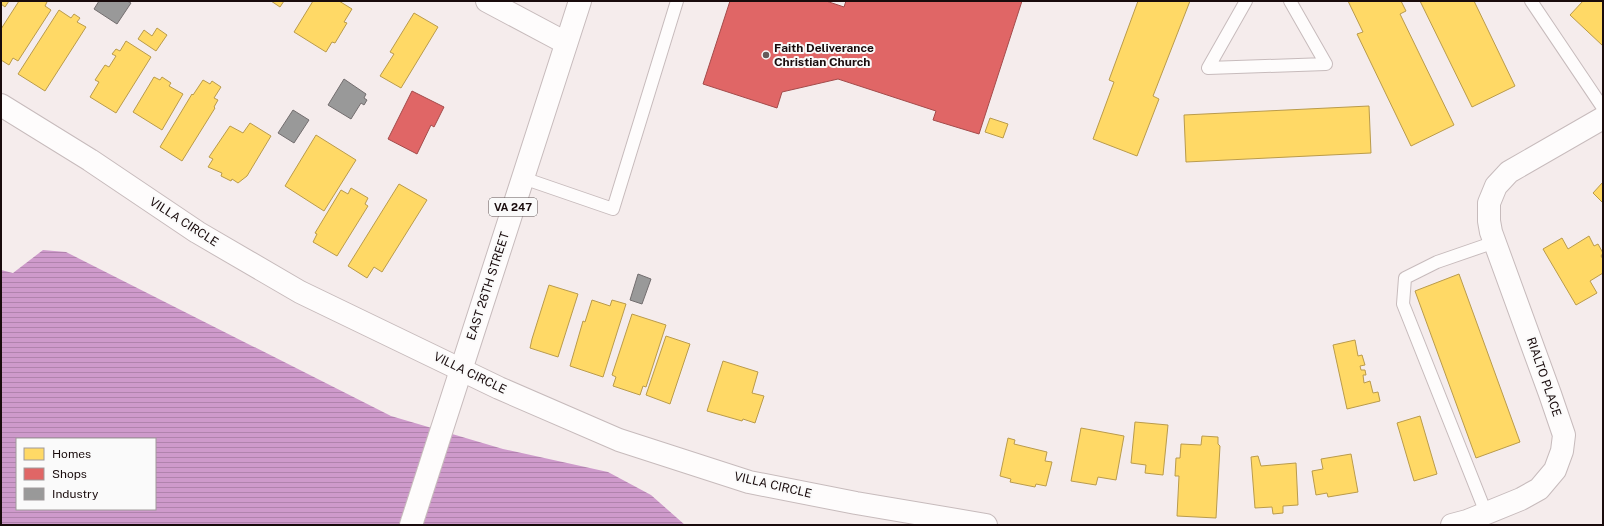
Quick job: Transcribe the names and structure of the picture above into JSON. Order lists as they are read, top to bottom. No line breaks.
{"streets":{"street":["VA 247","VILLA CIRCLE","EAST 26TH STREET","RIALTO PLACE"]},"crossings":[["VILLA CIRCLE","EAST 26TH STREET"]],"places":["Faith Deliverance Christian Church"],"legend":["Homes","Shops","Industry"]}
